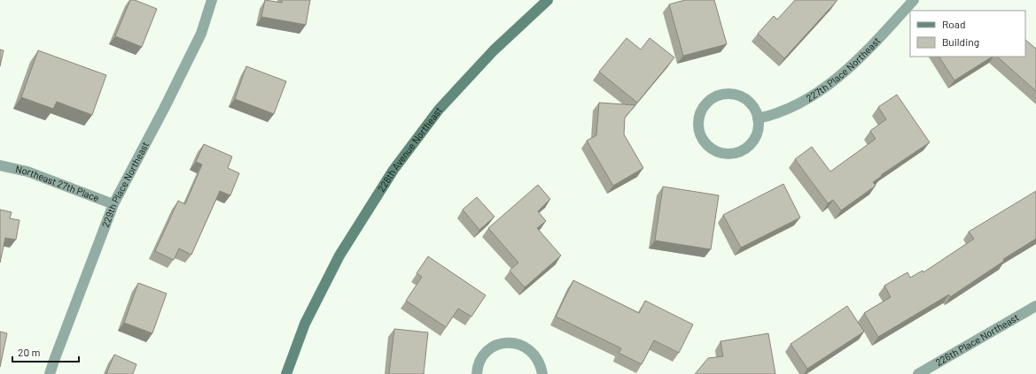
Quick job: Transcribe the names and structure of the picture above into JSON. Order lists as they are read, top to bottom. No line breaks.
{"streets":{"main road":["228th Avenue Northeast"],"street":["227th Place Northeast","Northeast 27th Place","229th Place Northeast","226th Place Northeast"]},"crossings":[["Northeast 27th Place","229th Place Northeast"]],"legend":["Road","Building"],"scale_bar":"20 m"}
